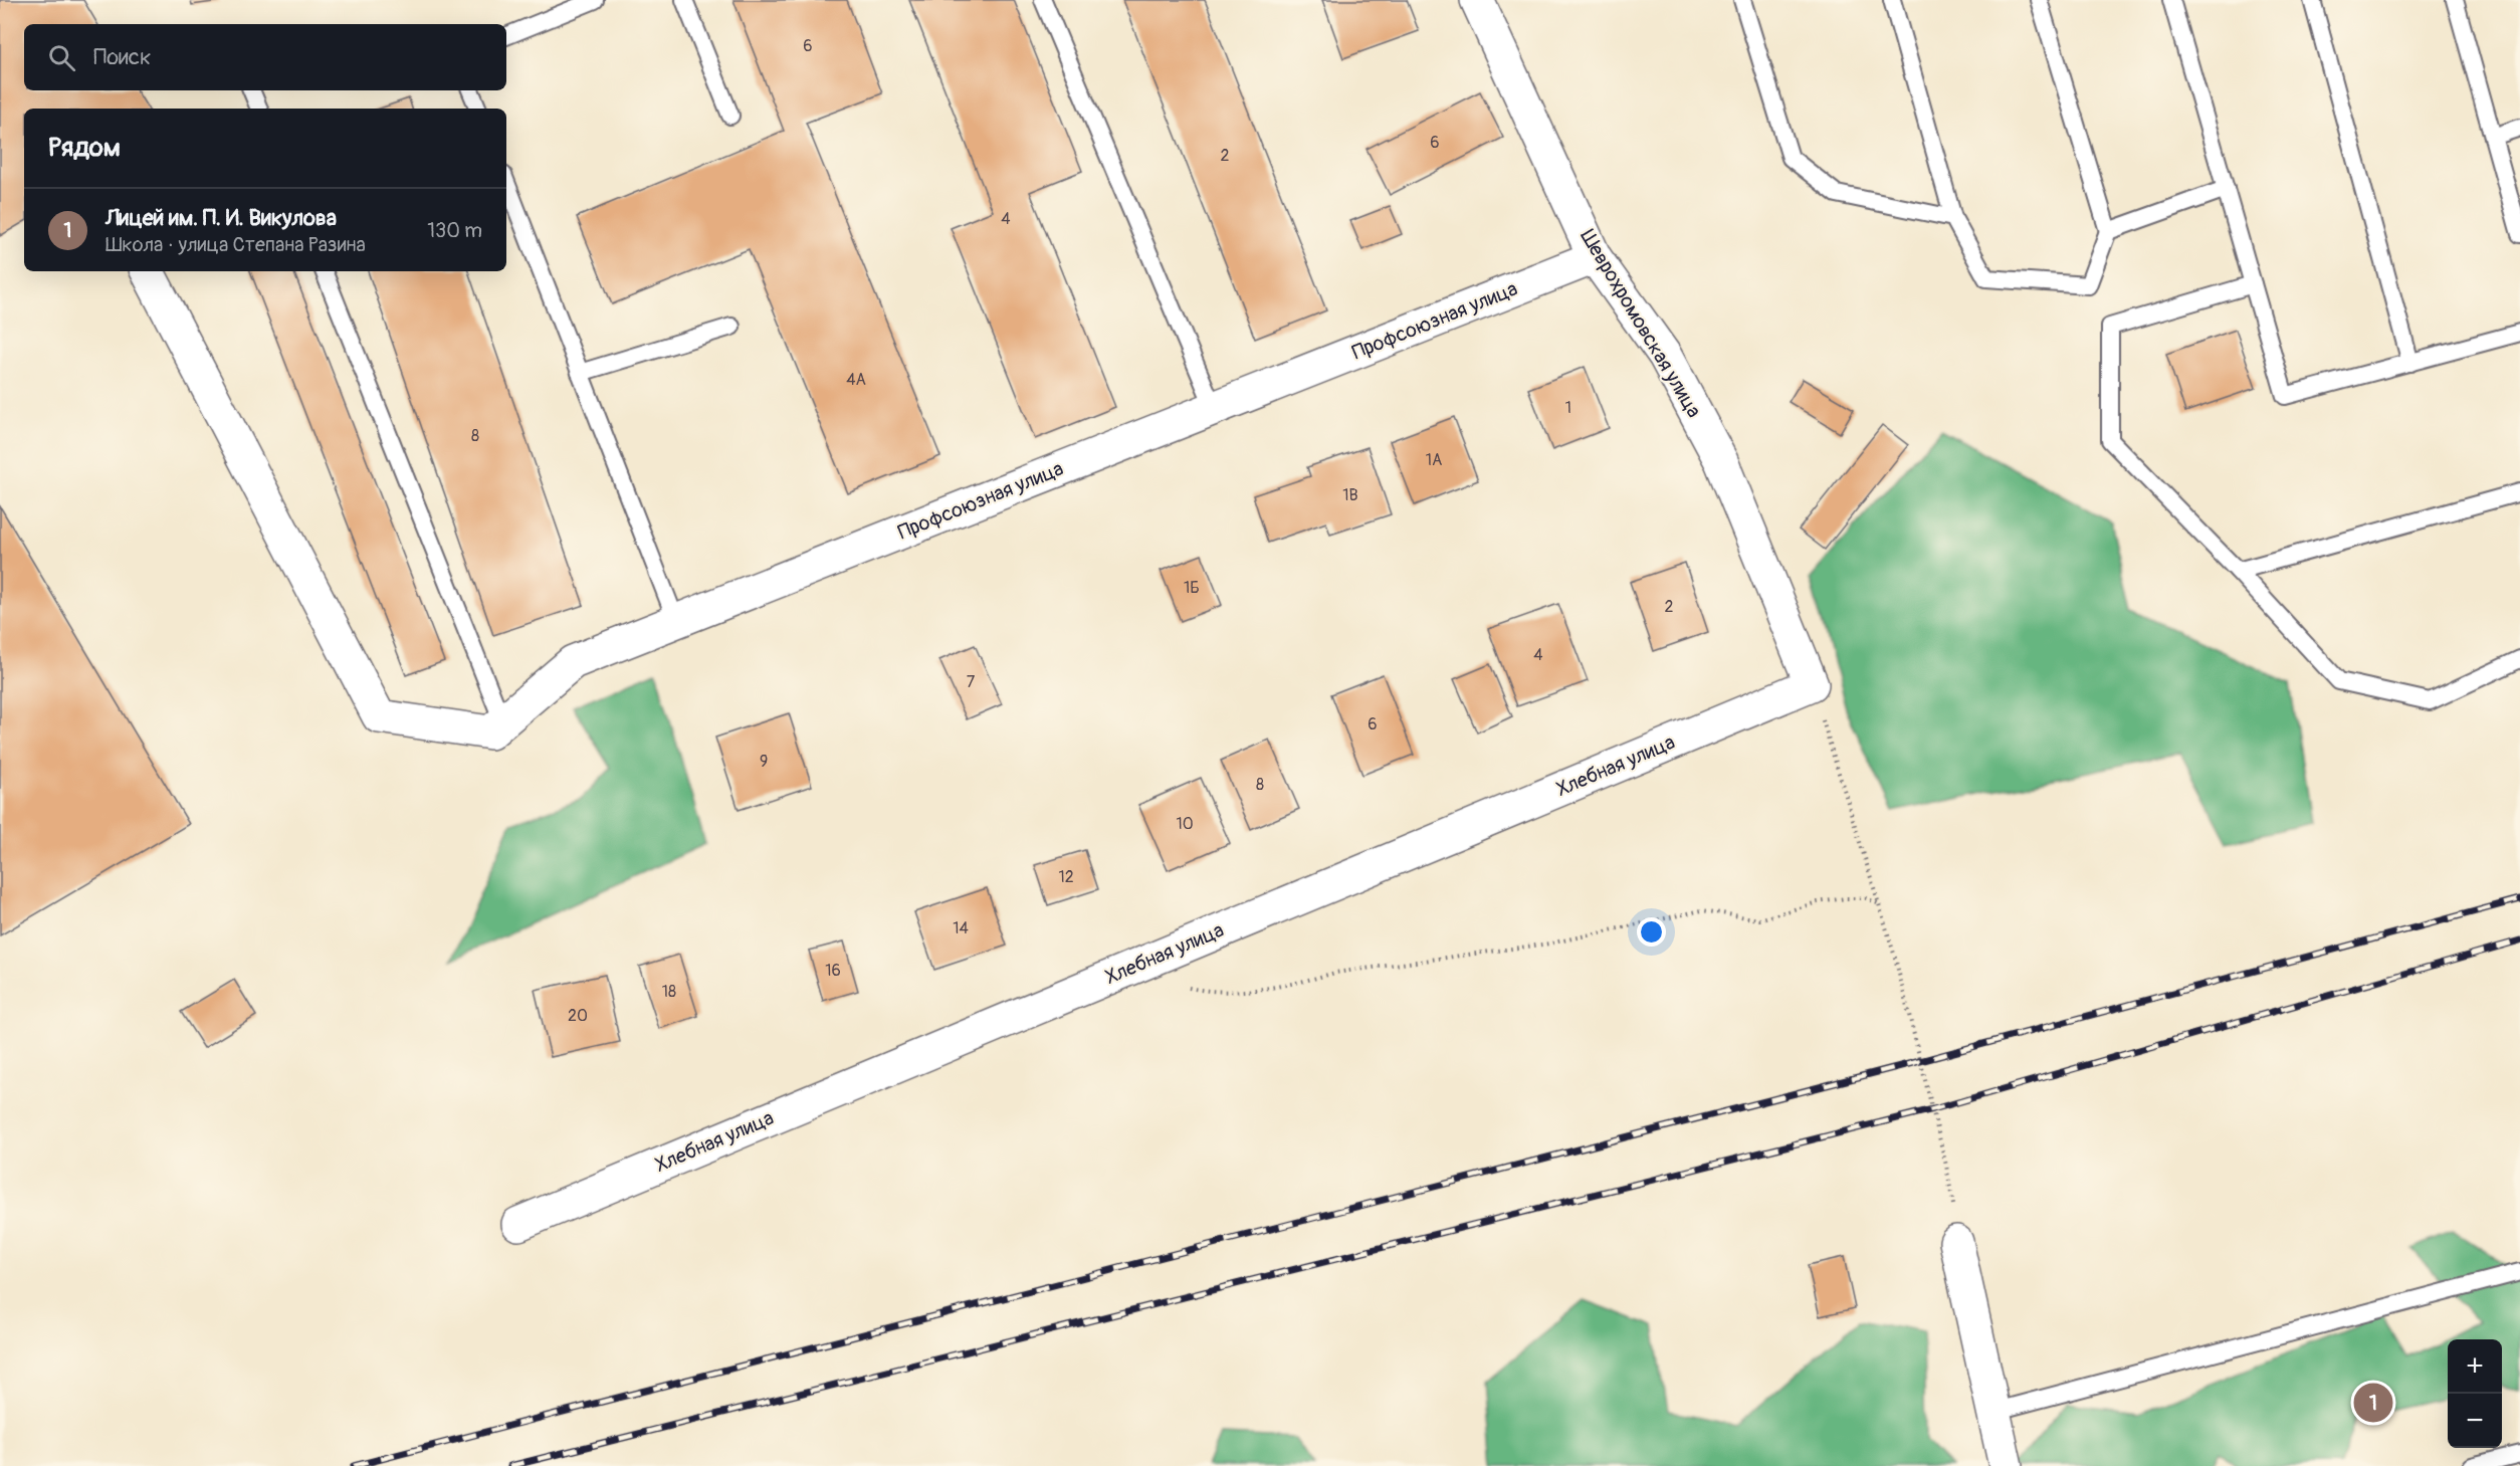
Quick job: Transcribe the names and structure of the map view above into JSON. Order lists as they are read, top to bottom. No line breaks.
{"streets":{"street":["Профсоюзная улица","Шеврохромовская улица","Хлебная улица"]},"crossings":[["Профсоюзная улица","Шеврохромовская улица"],["Шеврохромовская улица","Хлебная улица"]],"house_numbers":["6","6","2","4","4А","1","8","1А","1В","1Б","2","4","7","6","9","8","10","12","14","16","18","20"],"page":{"search":"Поиск","heading":"Рядом","list":[{"mark":"1","name":"Лицей им. П. И. Викулова","note":"Школа · улица Степана Разина","value":"130 m"}],"map_buttons":["+","−"],"pins":"1"}}
